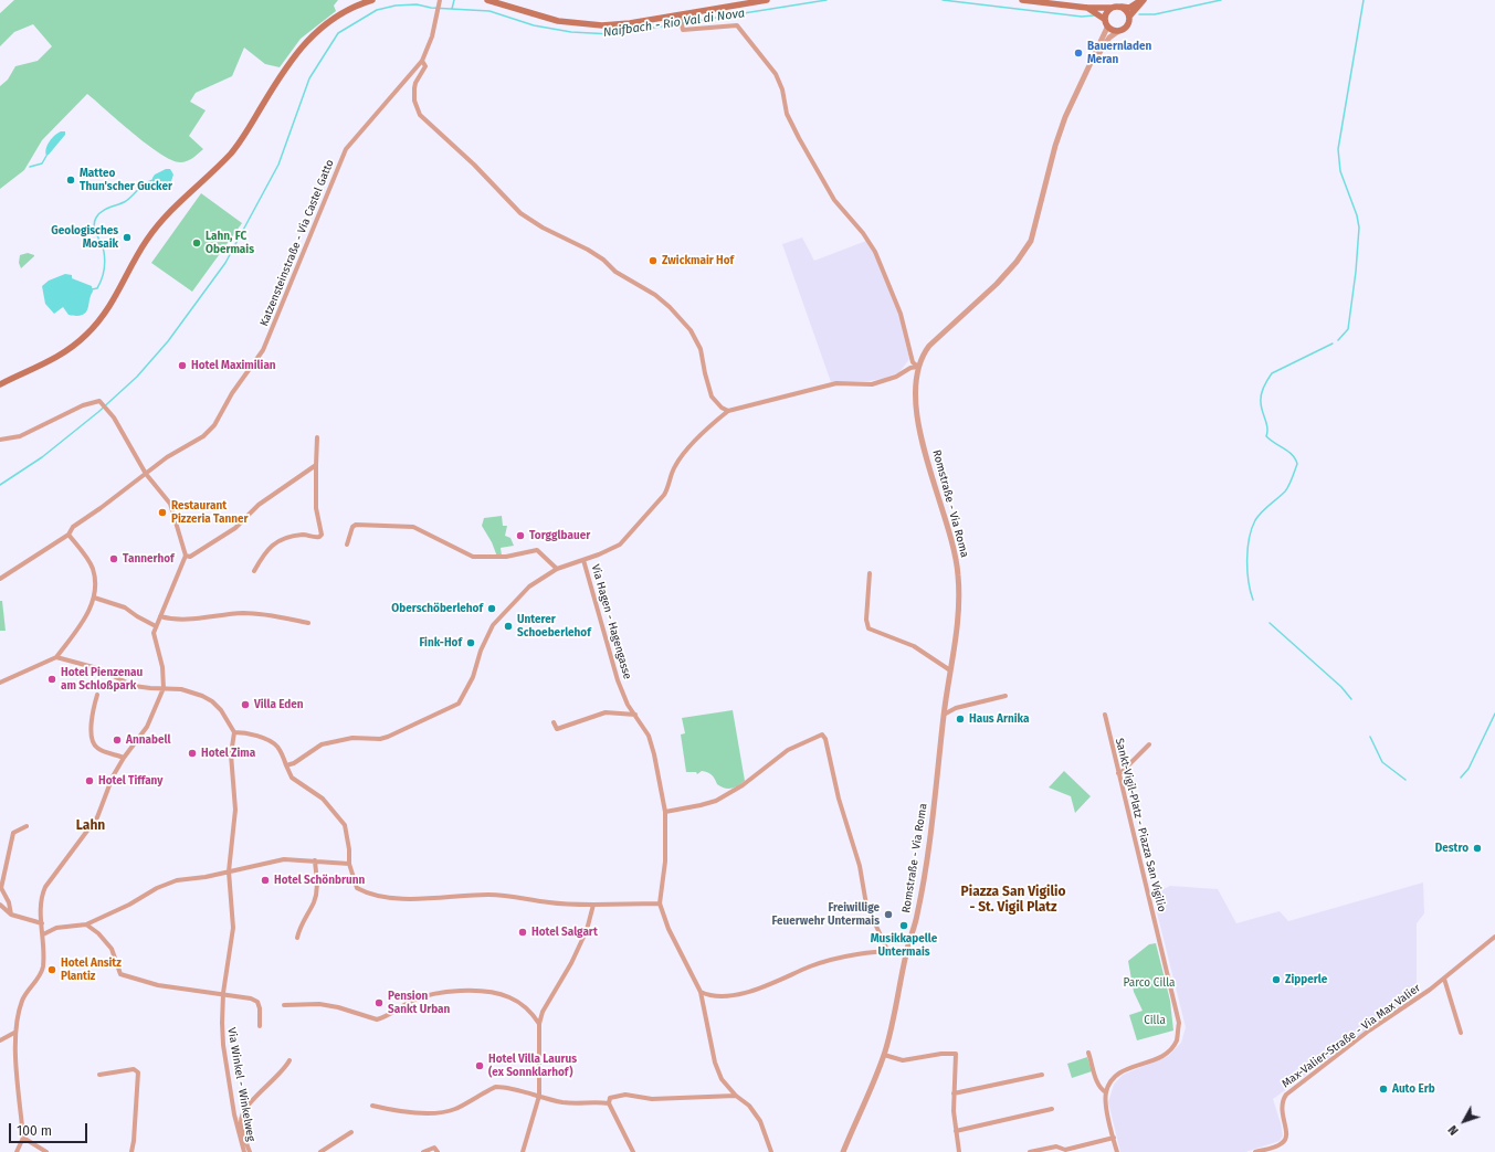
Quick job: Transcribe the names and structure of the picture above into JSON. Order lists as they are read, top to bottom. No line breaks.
{"streets":{"street":["Katzensteinstraße - Via Castel Gatto","Romstraße - Via Roma","Via Hagen - Hagengasse","Sankt-Vigil-Platz - Piazza San Vigilio","Max-Valier-Straße - Via Max Valier","Via Winkel - Winkelweg"]},"districts":["Lahn","Piazza San Vigilio - St. Vigil Platz"],"water":["Naifbach - Rio Val di Nova"],"parks":["Parco Cilla","Cilla"],"places":["Bauernladen Meran","Matteo Thun'scher Gucker","Geologisches Mosaik","Lahn, FC Obermais","Zwickmair Hof","Hotel Maximilian","Restaurant Pizzeria Tanner","Torgglbauer","Tannerhof","Oberschöberlehof","Unterer Schoeberlehof","Fink-Hof","Hotel Pienzenau am Schloßpark","Villa Eden","Haus Arnika","Annabell","Hotel Zima","Hotel Tiffany","Destro","Hotel Schönbrunn","Freiwillige Feuerwehr Untermais","Musikkapelle Untermais","Hotel Salgart","Hotel Ansitz Plantiz","Zipperle","Pension Sankt Urban","Hotel Villa Laurus (ex Sonnklarhof)","Auto Erb"],"scale_bar":"100 m","north":"bottom left"}
